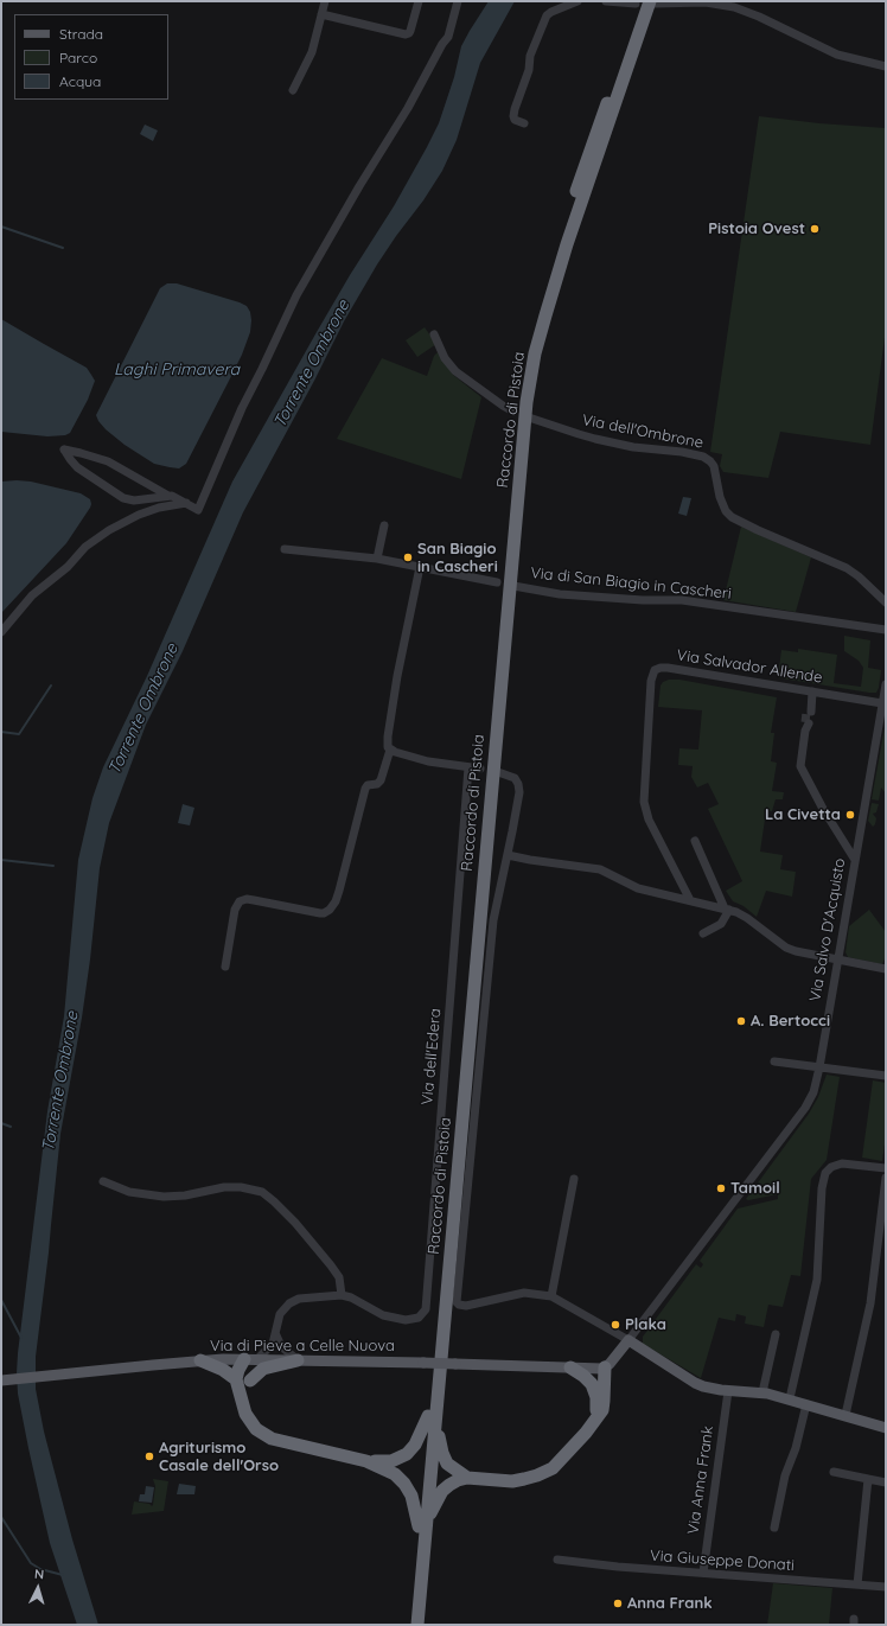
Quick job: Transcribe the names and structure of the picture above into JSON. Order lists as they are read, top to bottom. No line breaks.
{"streets":{"highway":["Raccordo di Pistoia"],"main road":["Via Salvo D'Acquisto","Via di Pieve a Celle Nuova"],"street":["Via dell'Ombrone","Via di San Biagio in Cascheri","Via Salvador Allende","Via dell'Edera","Via Anna Frank","Via Giuseppe Donati"]},"crossings":[["Via Salvador Allende","Via Salvo D'Acquisto"],["Via Salvo D'Acquisto","Via di Pieve a Celle Nuova"],["Via Anna Frank","Via Giuseppe Donati"]],"water":["Torrente Ombrone","Laghi Primavera"],"places":["Pistoia Ovest","San Biagio in Cascheri","La Civetta","A. Bertocci","Tamoil","Plaka","Agriturismo Casale dell'Orso","Anna Frank"],"legend":["Strada","Parco","Acqua"],"north":"top"}
